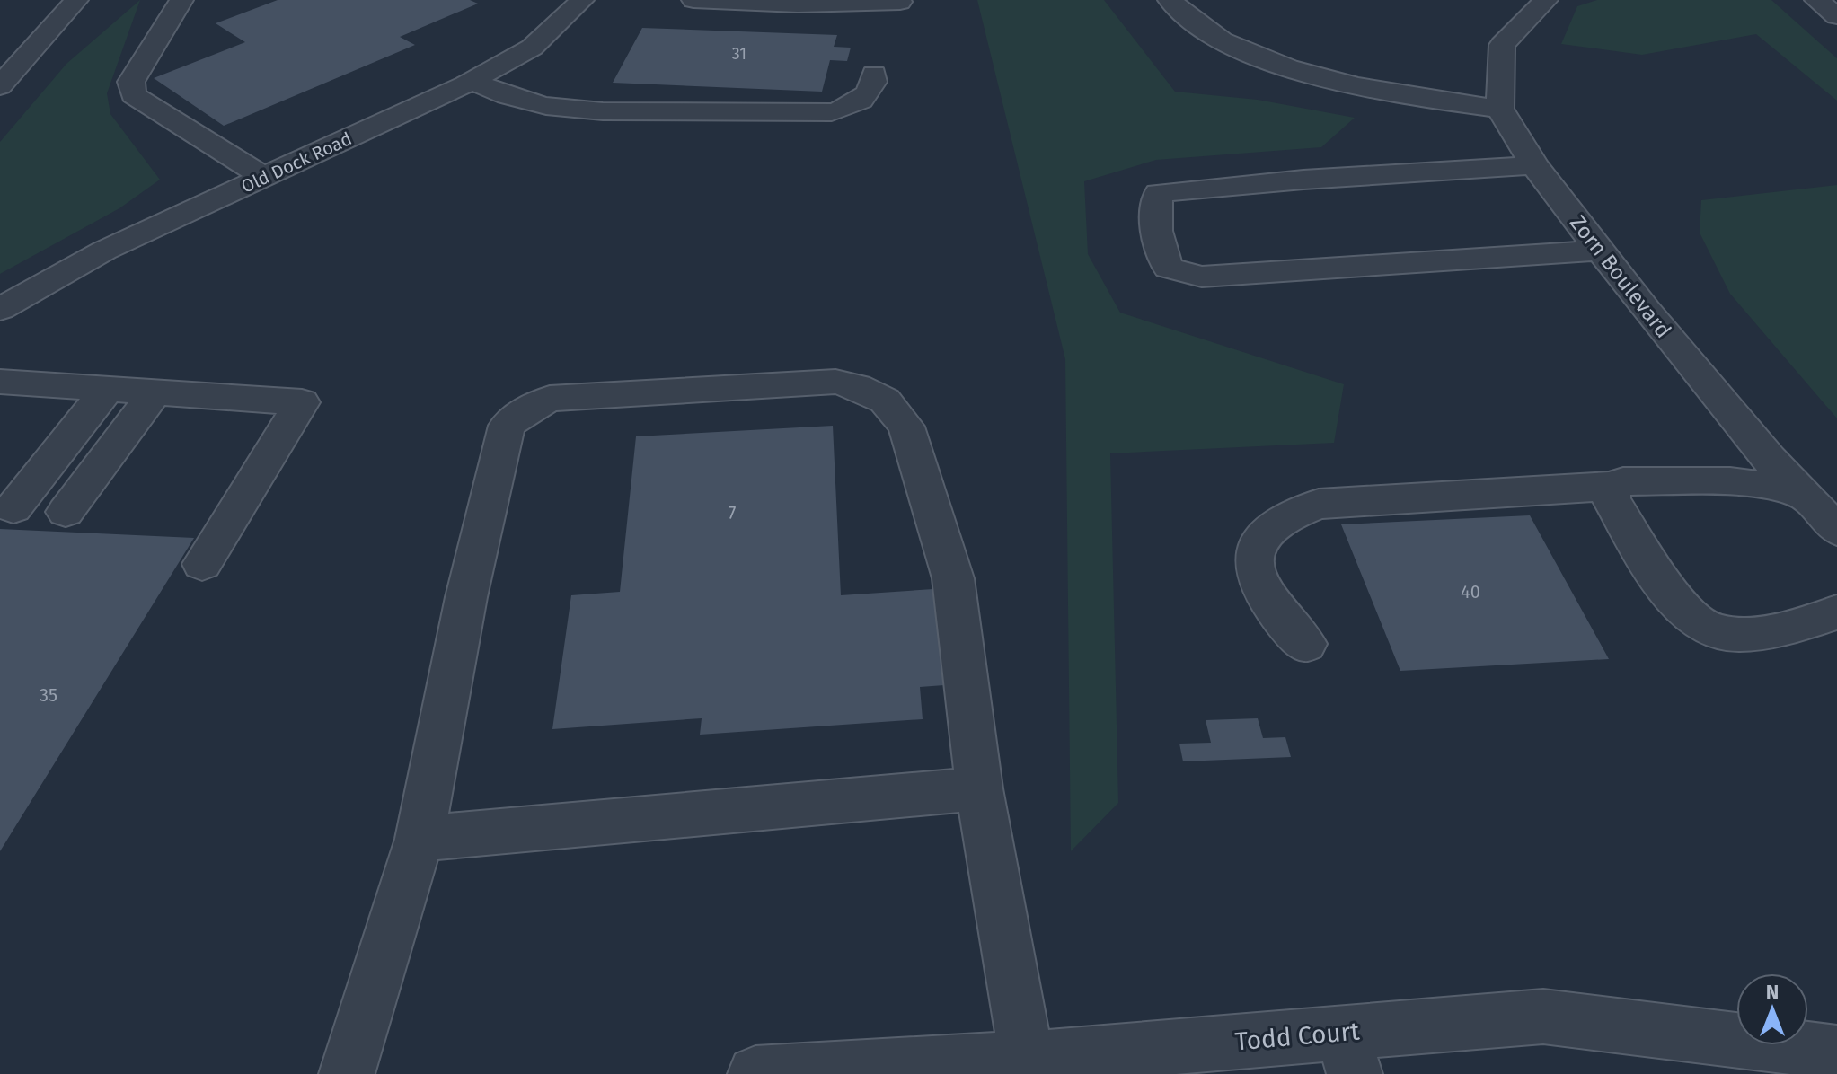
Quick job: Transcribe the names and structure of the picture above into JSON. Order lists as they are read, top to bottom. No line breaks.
{"streets":{"street":["Old Dock Road","Zorn Boulevard","Todd Court"]},"house_numbers":["31","7","40","35"],"north":"top"}
